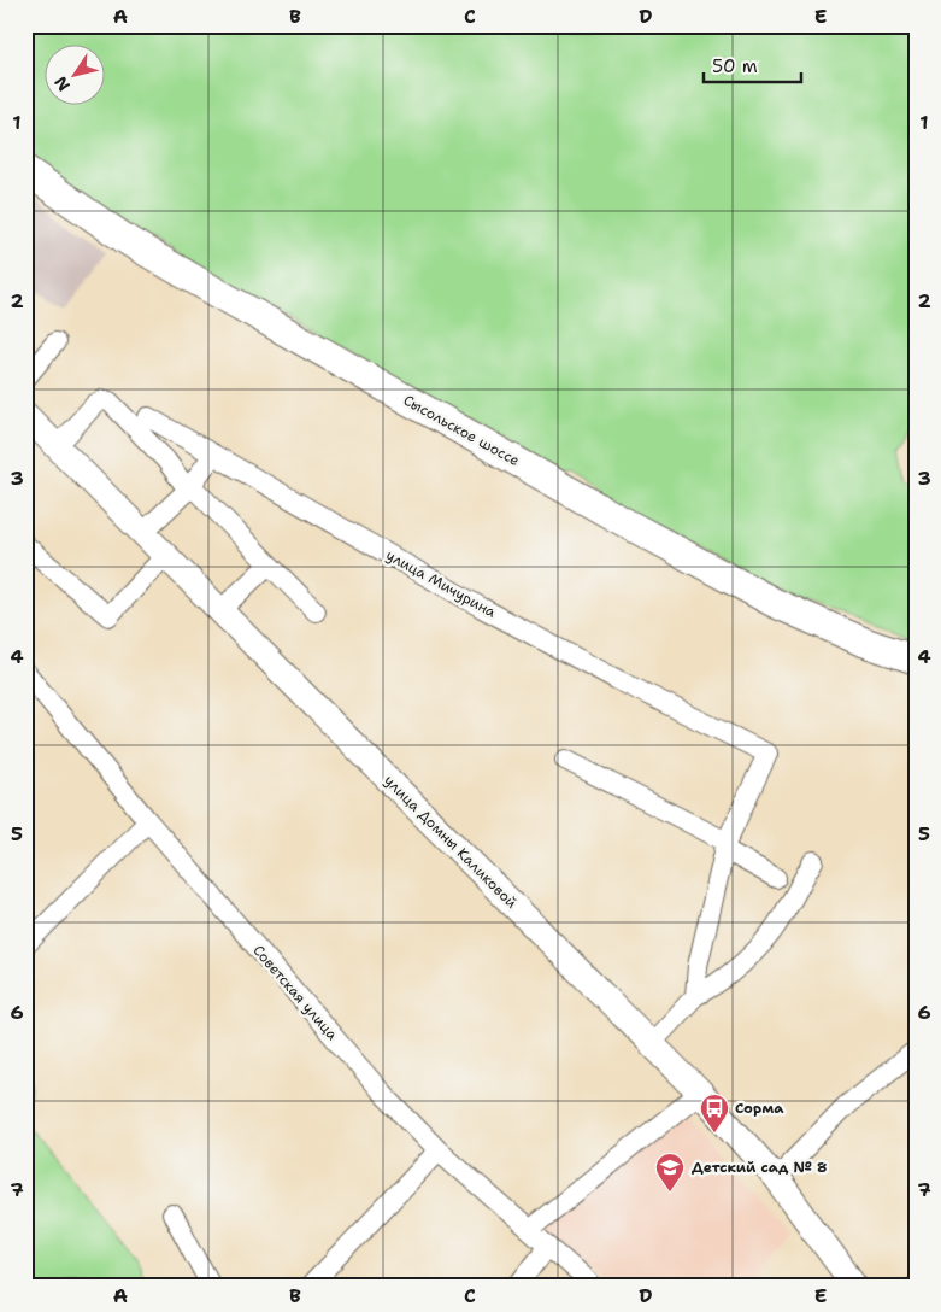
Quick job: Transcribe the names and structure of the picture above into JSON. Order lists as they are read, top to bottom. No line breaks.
{"streets":{"highway":["Сысольское шоссе"],"main road":["улица Домны Каликовой"],"street":["улица Мичурина","Советская улица"]},"places":{"bus stop":["Сорма"],"school or university":["Детский сад № 8"]},"scale_bar":"50 m","north":"bottom left","grid":{"columns":["A","B","C","D","E"],"rows":["1","2","3","4","5","6","7"]}}
